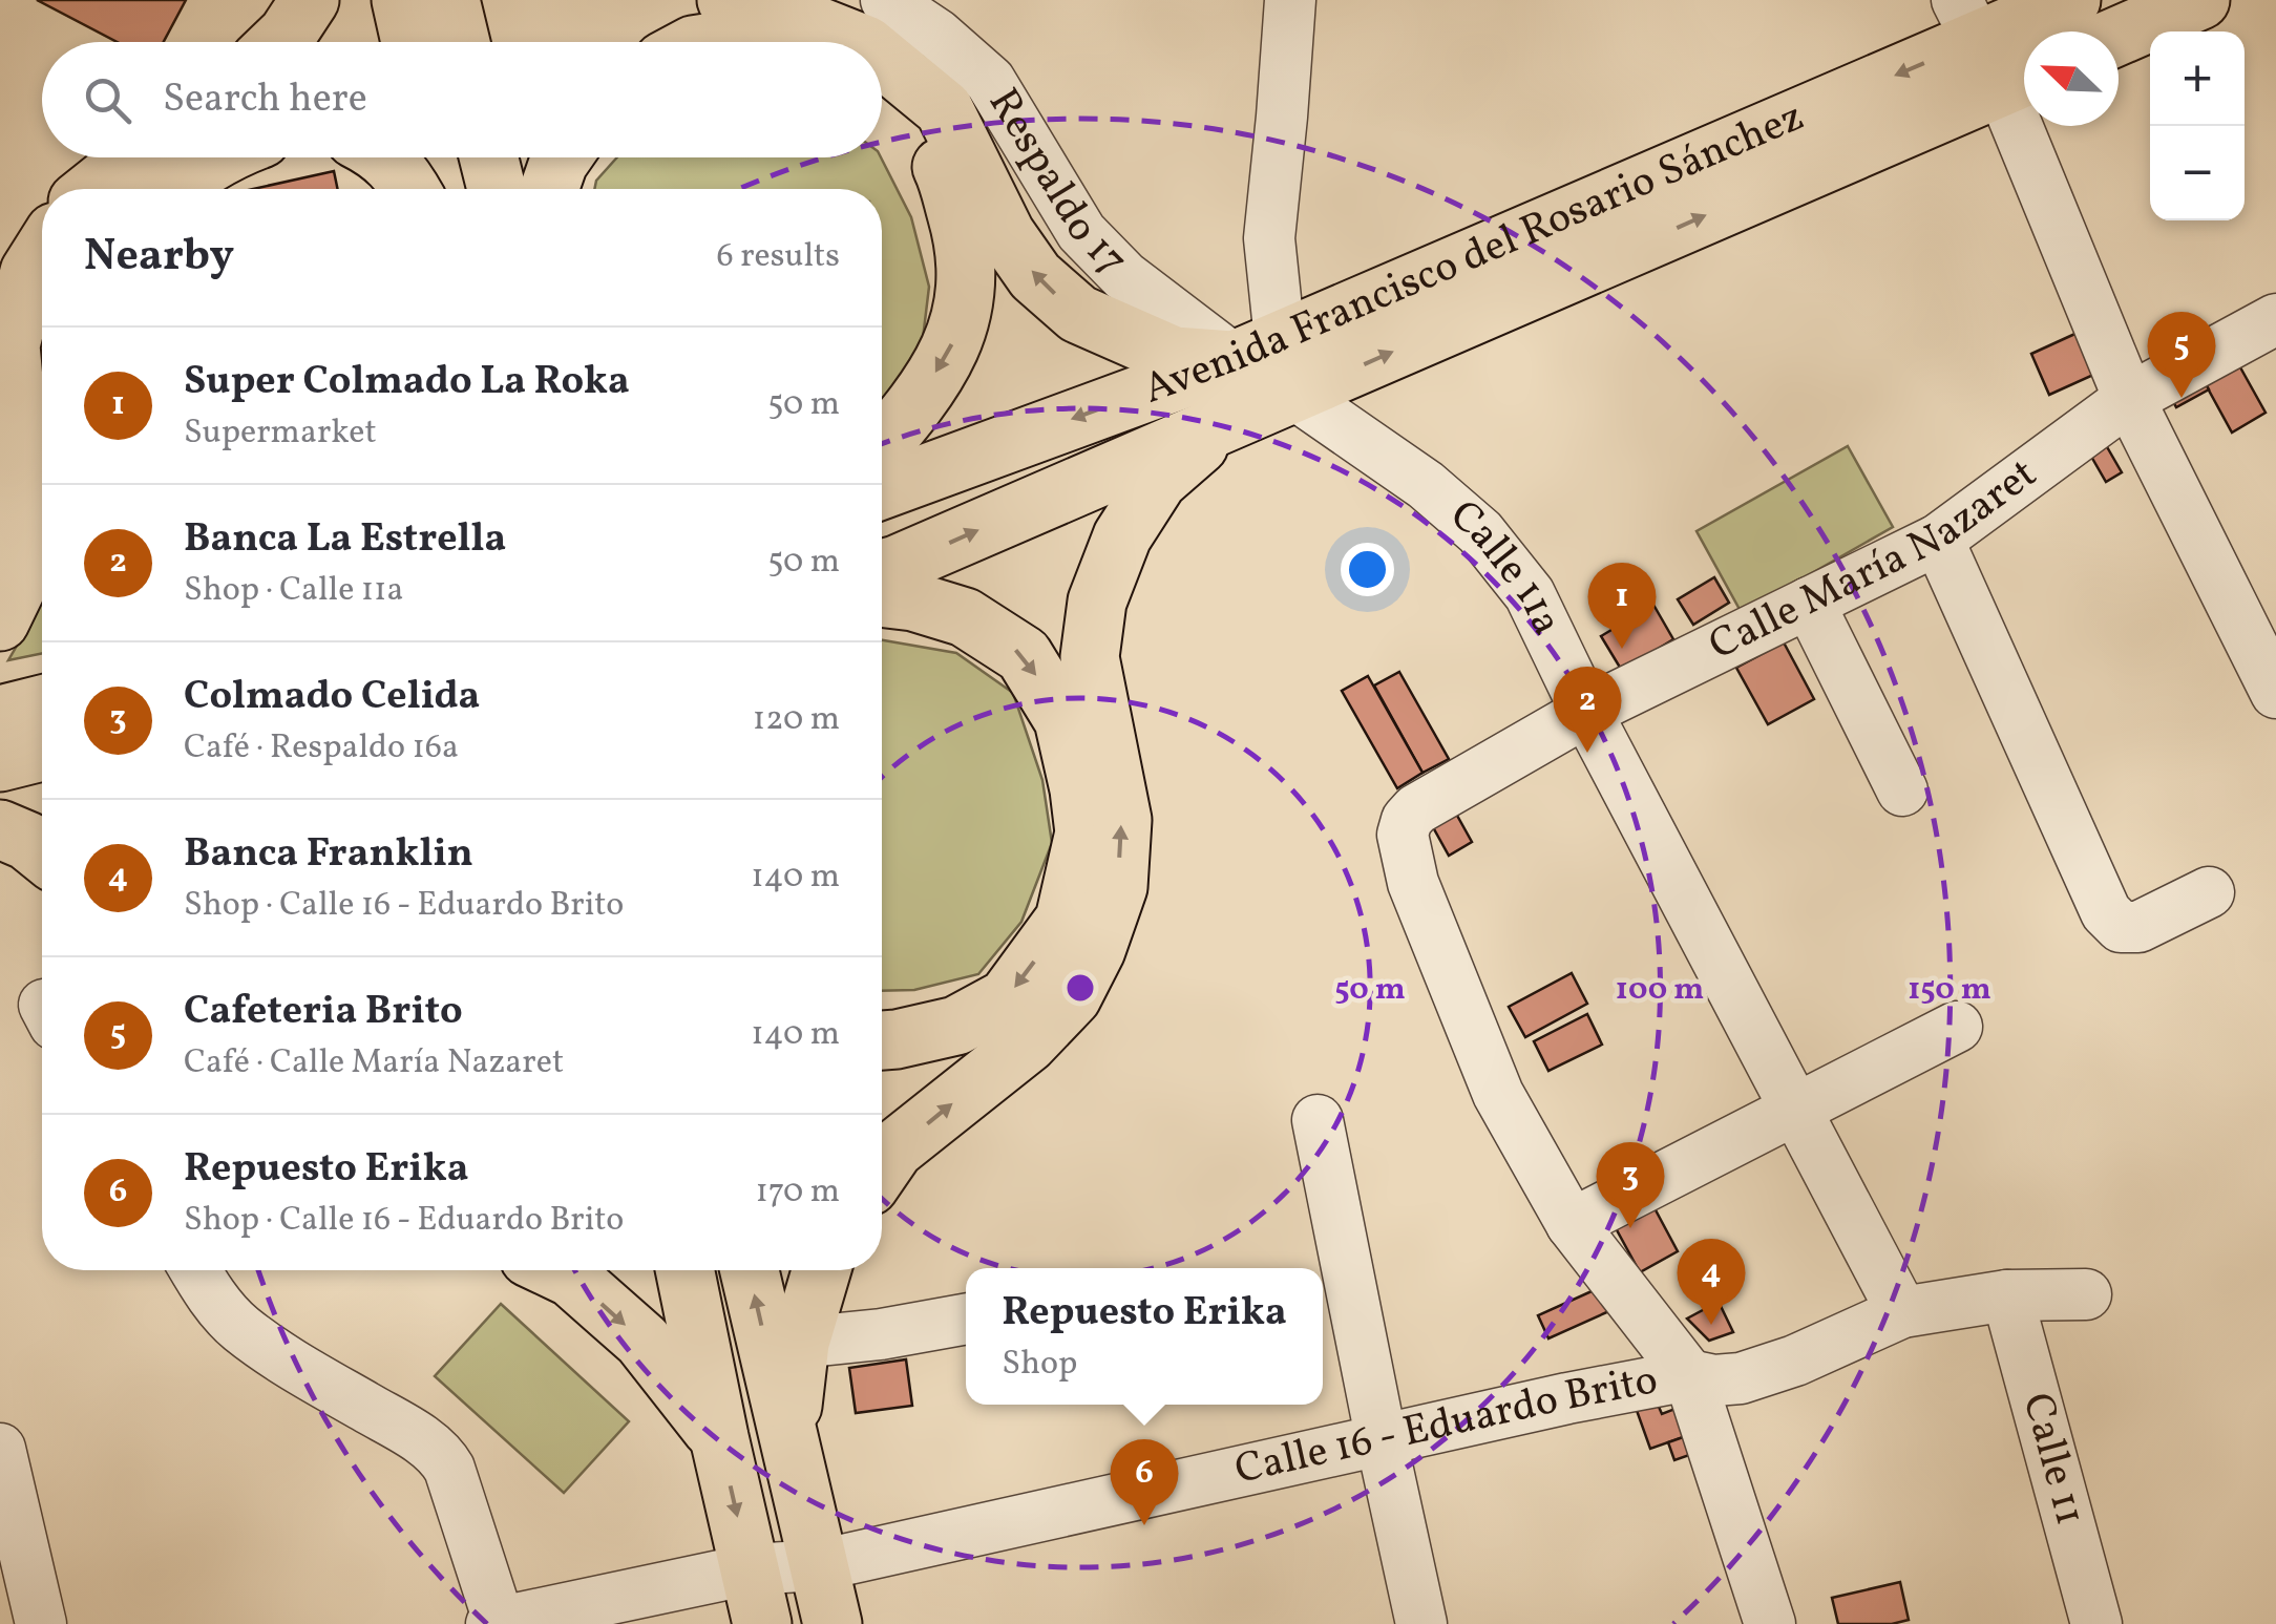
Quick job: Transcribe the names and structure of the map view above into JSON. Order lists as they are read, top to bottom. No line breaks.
{"streets":{"main road":["Avenida Francisco del Rosario Sánchez"],"street":["Respaldo 17","Calle María Nazaret","Calle 11a","Calle 16 - Eduardo Brito","Calle 11"]},"crossings":[["Respaldo 17","Avenida Francisco del Rosario Sánchez"],["Avenida Francisco del Rosario Sánchez","Calle 11a"],["Calle María Nazaret","Calle 11a"],["Calle 11a","Calle 16 - Eduardo Brito"],["Calle 16 - Eduardo Brito","Calle 11"]],"north":"top left","page":{"map_buttons":["+","−"],"search":"Search here","heading":["Nearby","6 results"],"pins":["5","1","2","3","4","6"],"list":[{"mark":"1","name":"Super Colmado La Roka","note":"Supermarket","value":"50 m"},{"mark":"2","name":"Banca La Estrella","note":"Shop · Calle 11a","value":"50 m"},{"mark":"3","name":"Colmado Celida","note":"Café · Respaldo 16a","value":"120 m"},{"mark":"4","name":"Banca Franklin","note":"Shop · Calle 16 - Eduardo Brito","value":"140 m"},{"mark":"5","name":"Cafeteria Brito","note":"Café · Calle María Nazaret","value":"140 m"},{"mark":"6","name":"Repuesto Erika","note":"Shop · Calle 16 - Eduardo Brito","value":"170 m"}],"popup":["Repuesto Erika","Shop"]},"rings":["50 m","100 m","150 m"]}
